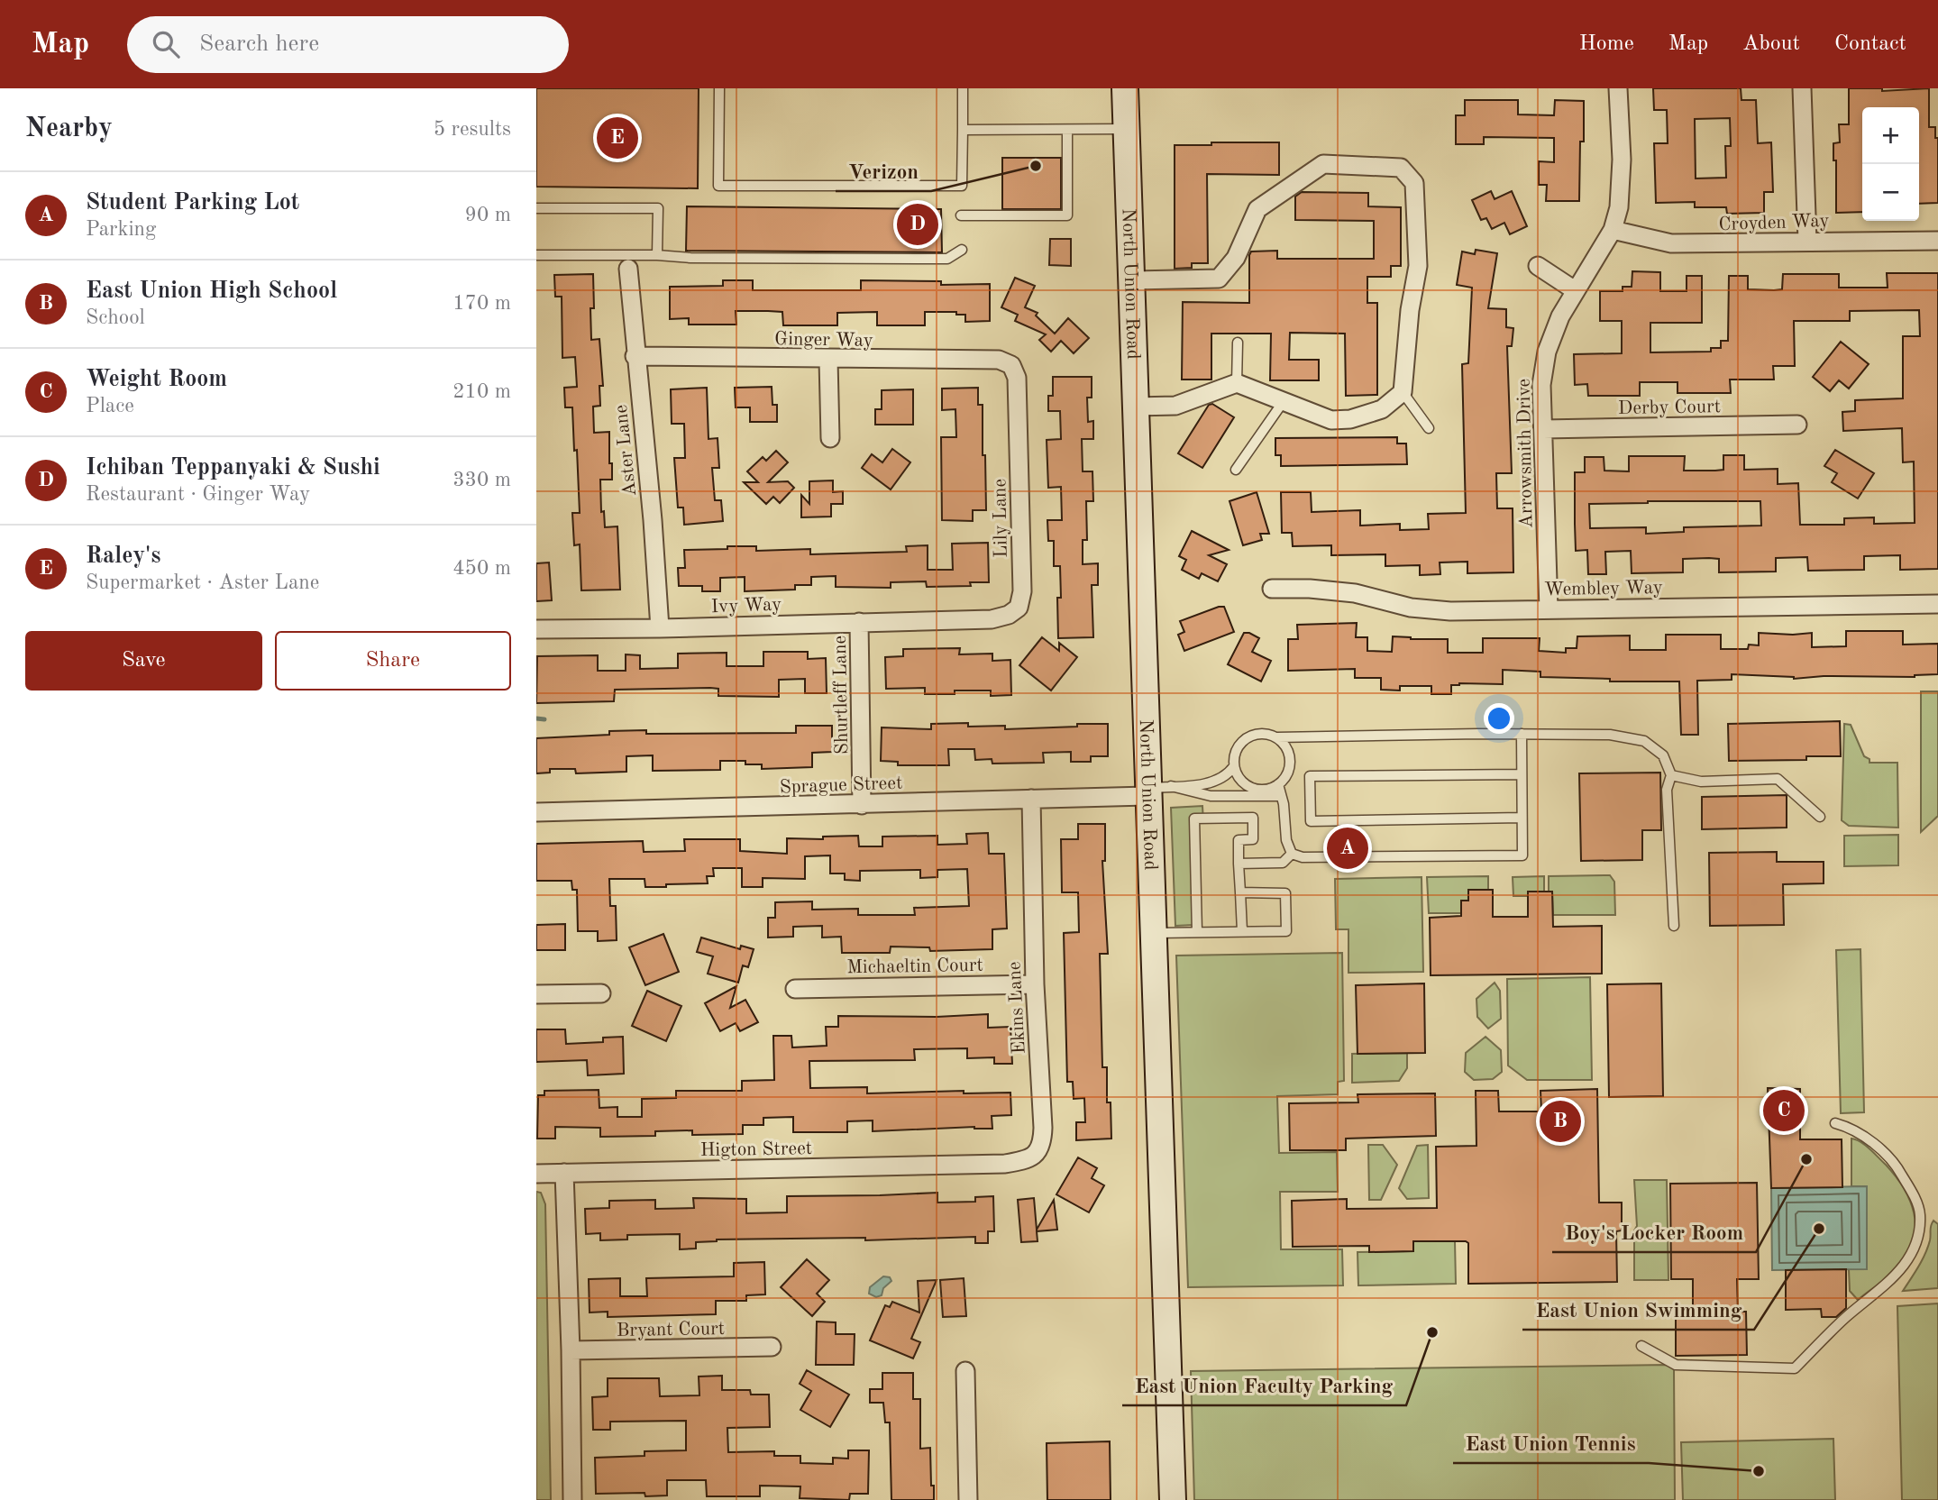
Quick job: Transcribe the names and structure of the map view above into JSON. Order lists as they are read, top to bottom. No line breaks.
{"streets":{"street":["Croyden Way","North Union Road","Ginger Way","Derby Court","Aster Lane","Arrowsmith Drive","Lily Lane","Wembley Way","Ivy Way","Shurtleff Lane","Sprague Street","Michaeltin Court","Ekins Lane","Higton Street","Bryant Court"]},"crossings":[["Croyden Way","Arrowsmith Drive"],["North Union Road","Sprague Street"],["Ginger Way","Aster Lane"],["Ginger Way","Lily Lane"],["Derby Court","Arrowsmith Drive"],["Aster Lane","Ivy Way"],["Arrowsmith Drive","Wembley Way"],["Lily Lane","Ivy Way"],["Ivy Way","Shurtleff Lane"],["Shurtleff Lane","Sprague Street"],["Sprague Street","Ekins Lane"],["Michaeltin Court","Ekins Lane"],["Ekins Lane","Higton Street"]],"places":["Verizon","Boy's Locker Room","East Union Swimming","East Union Faculty Parking","East Union Tennis"],"page":{"header":"Map","search":"Search here","nav":["Home","Map","About","Contact"],"heading":["Nearby","5 results"],"map_buttons":["+","−"],"pins":["E","D","A","C","B"],"list":[{"mark":"A","name":"Student Parking Lot","note":"Parking","value":"90 m"},{"mark":"B","name":"East Union High School","note":"School","value":"170 m"},{"mark":"C","name":"Weight Room","note":"Place","value":"210 m"},{"mark":"D","name":"Ichiban Teppanyaki & Sushi","note":"Restaurant · Ginger Way","value":"330 m"},{"mark":"E","name":"Raley's","note":"Supermarket · Aster Lane","value":"450 m"}],"buttons":["Save","Share"]}}
